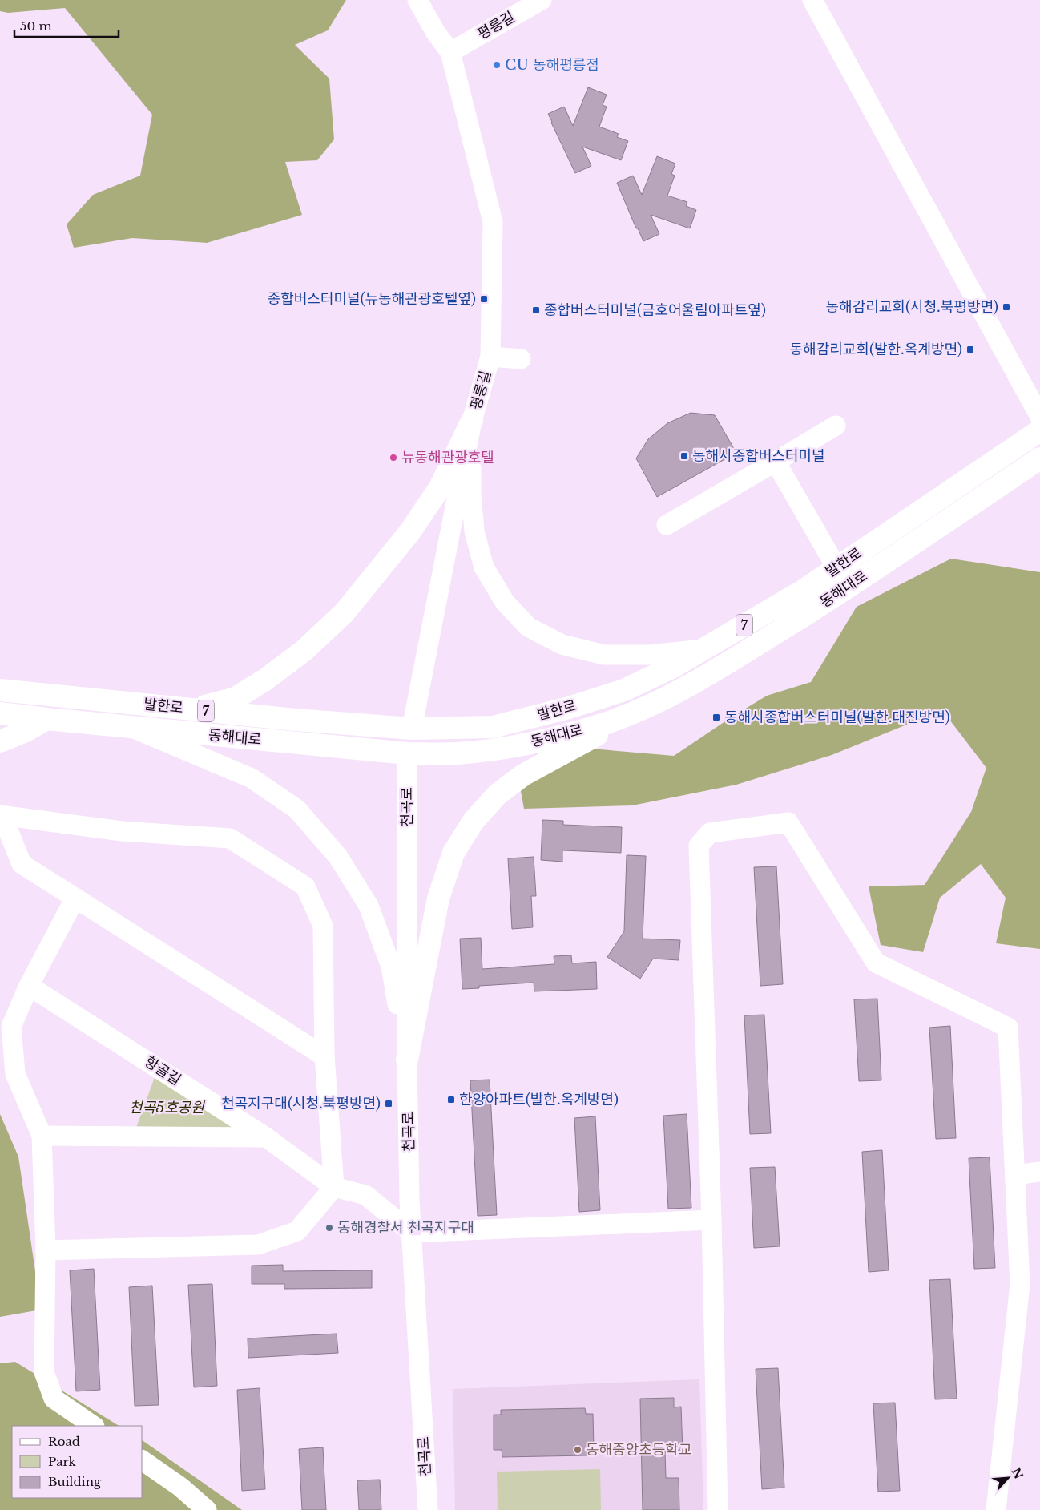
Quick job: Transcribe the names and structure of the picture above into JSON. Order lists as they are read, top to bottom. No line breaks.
{"streets":{"main road":["발한로","동해대로","7"],"street":["평릉길","천곡로","항골길"]},"crossings":[["평릉길","발한로"],["동해대로","천곡로"]],"parks":["천곡5호공원"],"places":{"other":["CU 동해평릉점","뉴동해관광호텔","동해경찰서 천곡지구대","동해중앙초등학교"],"transit":["종합버스터미널(뉴동해관광호텔옆)","동해감리교회(시청.북평방면)","종합버스터미널(금호어울림아파트옆)","동해감리교회(발한.옥계방면)","동해시종합버스터미널","동해시종합버스터미널(발한.대진방면)","한양아파트(발한.옥계방면)","천곡지구대(시청.북평방면)"]},"legend":["Road","Park","Building"],"scale_bar":"50 m","north":"top right"}
